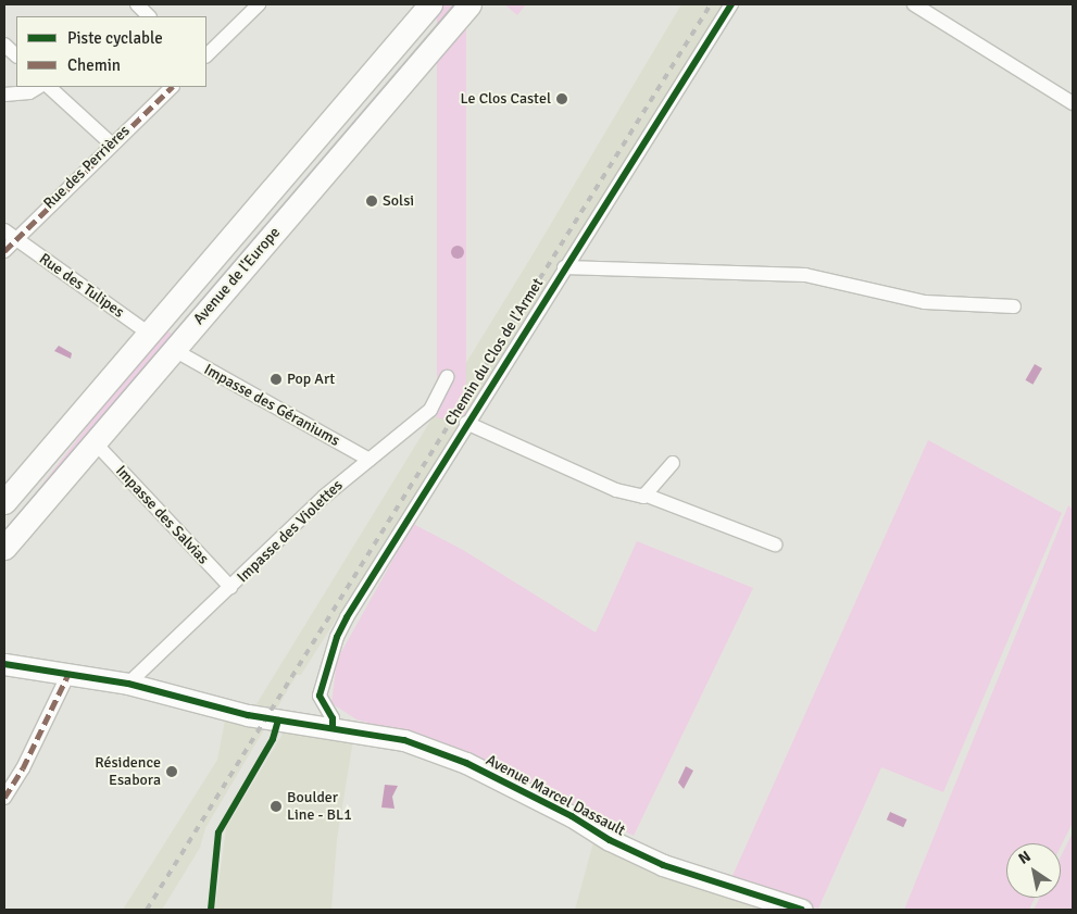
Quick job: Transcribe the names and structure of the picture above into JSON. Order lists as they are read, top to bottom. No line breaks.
{"streets":{"main road":["Avenue de l'Europe"],"street":["Rue des Perrières","Rue des Tulipes","Chemin du Clos de l'Armet","Impasse des Géraniums","Impasse des Salvias","Impasse des Violettes","Avenue Marcel Dassault"]},"crossings":[["Rue des Perrières","Rue des Tulipes"],["Avenue de l'Europe","Rue des Tulipes"],["Avenue de l'Europe","Impasse des Géraniums"],["Avenue de l'Europe","Impasse des Salvias"],["Chemin du Clos de l'Armet","Avenue Marcel Dassault"],["Impasse des Géraniums","Impasse des Violettes"],["Impasse des Salvias","Impasse des Violettes"],["Impasse des Violettes","Avenue Marcel Dassault"]],"places":["Le Clos Castel","Solsi","Pop Art","Résidence Esabora","Boulder Line - BL1"],"legend":["Piste cyclable","Chemin"],"north":"top left"}
